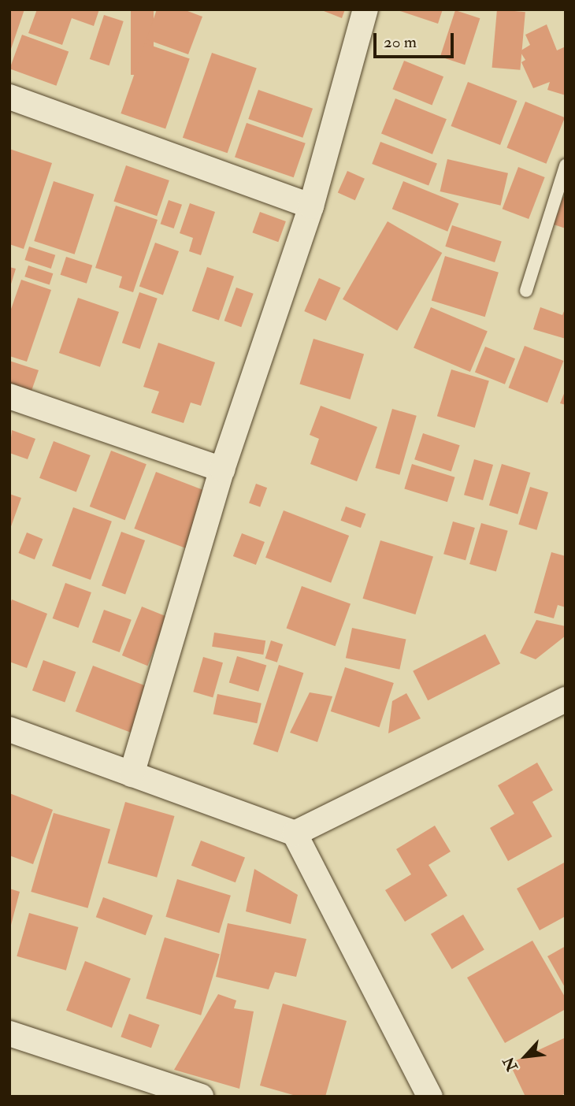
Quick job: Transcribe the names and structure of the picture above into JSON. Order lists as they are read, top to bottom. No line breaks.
{"scale_bar":"20 m","north":"bottom left"}
